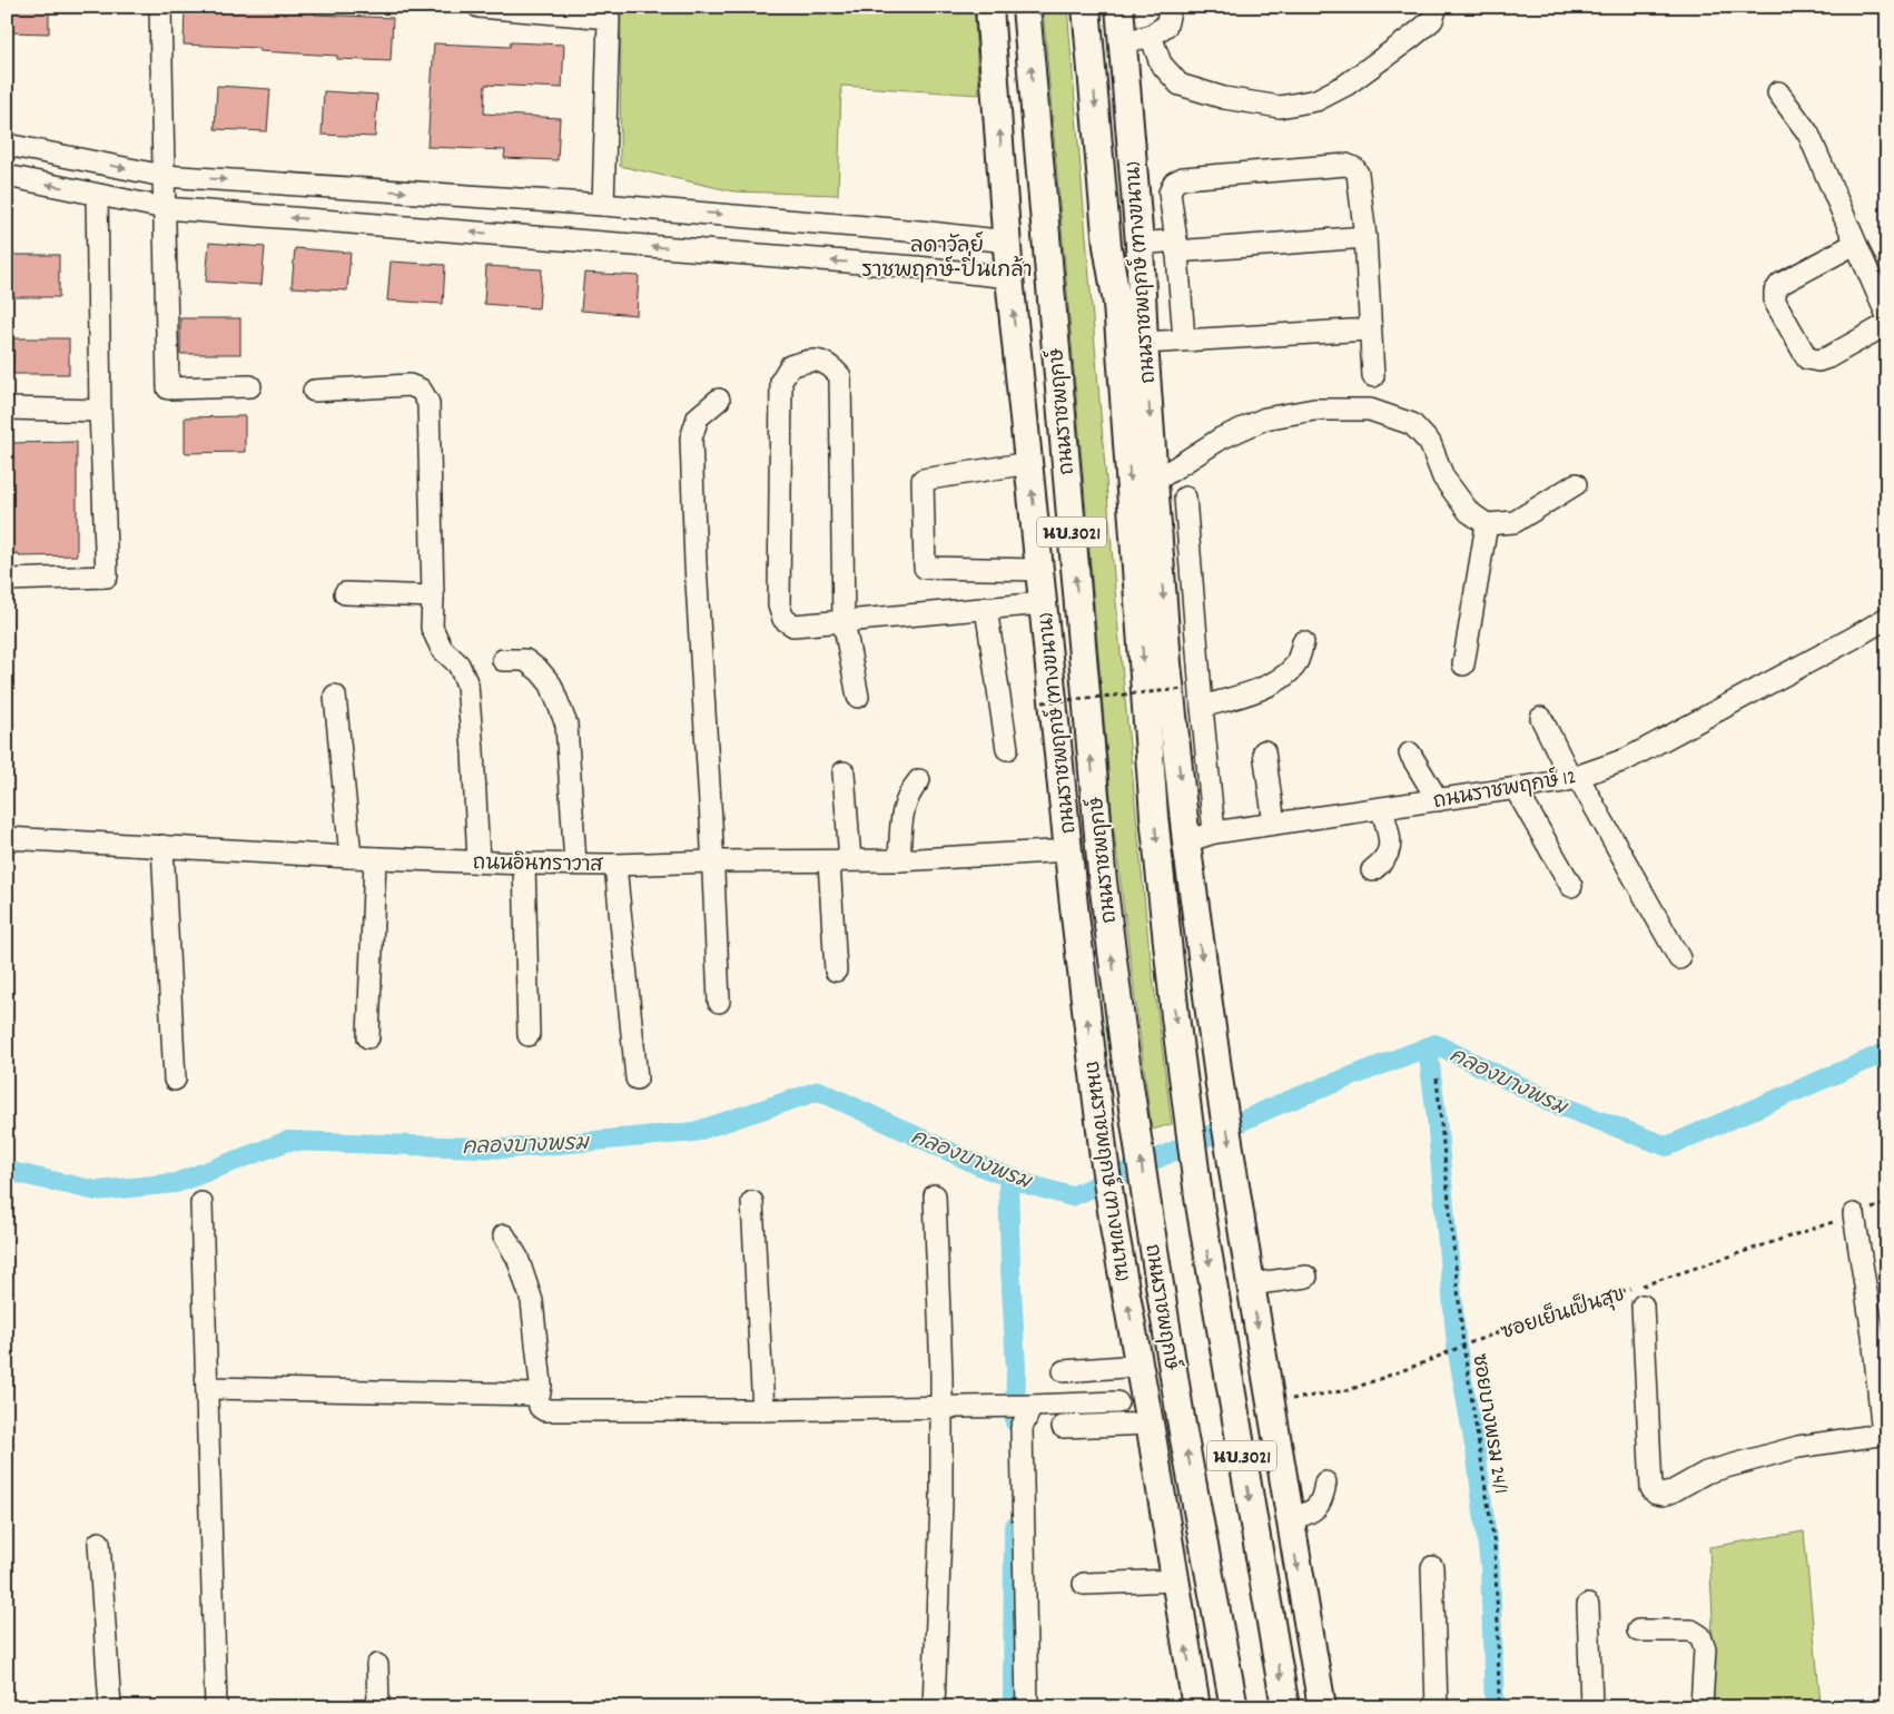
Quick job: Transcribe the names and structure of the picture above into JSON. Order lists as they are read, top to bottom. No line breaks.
{"streets":{"main road":["ถนนราชพฤกษ์ (ทางขนาน)","ถนนราชพฤกษ์","นบ.3021"],"street":["ถนนราชพฤกษ์ 12","ถนนอินทราวาส"],"path":["ซอยเย็นเป็นสุข","ซอยบางพรม 24/1"]},"crossings":[["ถนนราชพฤกษ์ (ทางขนาน)","นบ.3021"],["ถนนราชพฤกษ์ (ทางขนาน)","ถนนราชพฤกษ์ 12"],["ถนนราชพฤกษ์ (ทางขนาน)","ถนนอินทราวาส"],["ถนนราชพฤกษ์ (ทางขนาน)","ซอยเย็นเป็นสุข"],["ซอยเย็นเป็นสุข","ซอยบางพรม 24/1"]],"districts":["ลดาวัลย์ ราชพฤกษ์-ปิ่นเกล้า"],"water":["คลองบางพรม"]}
